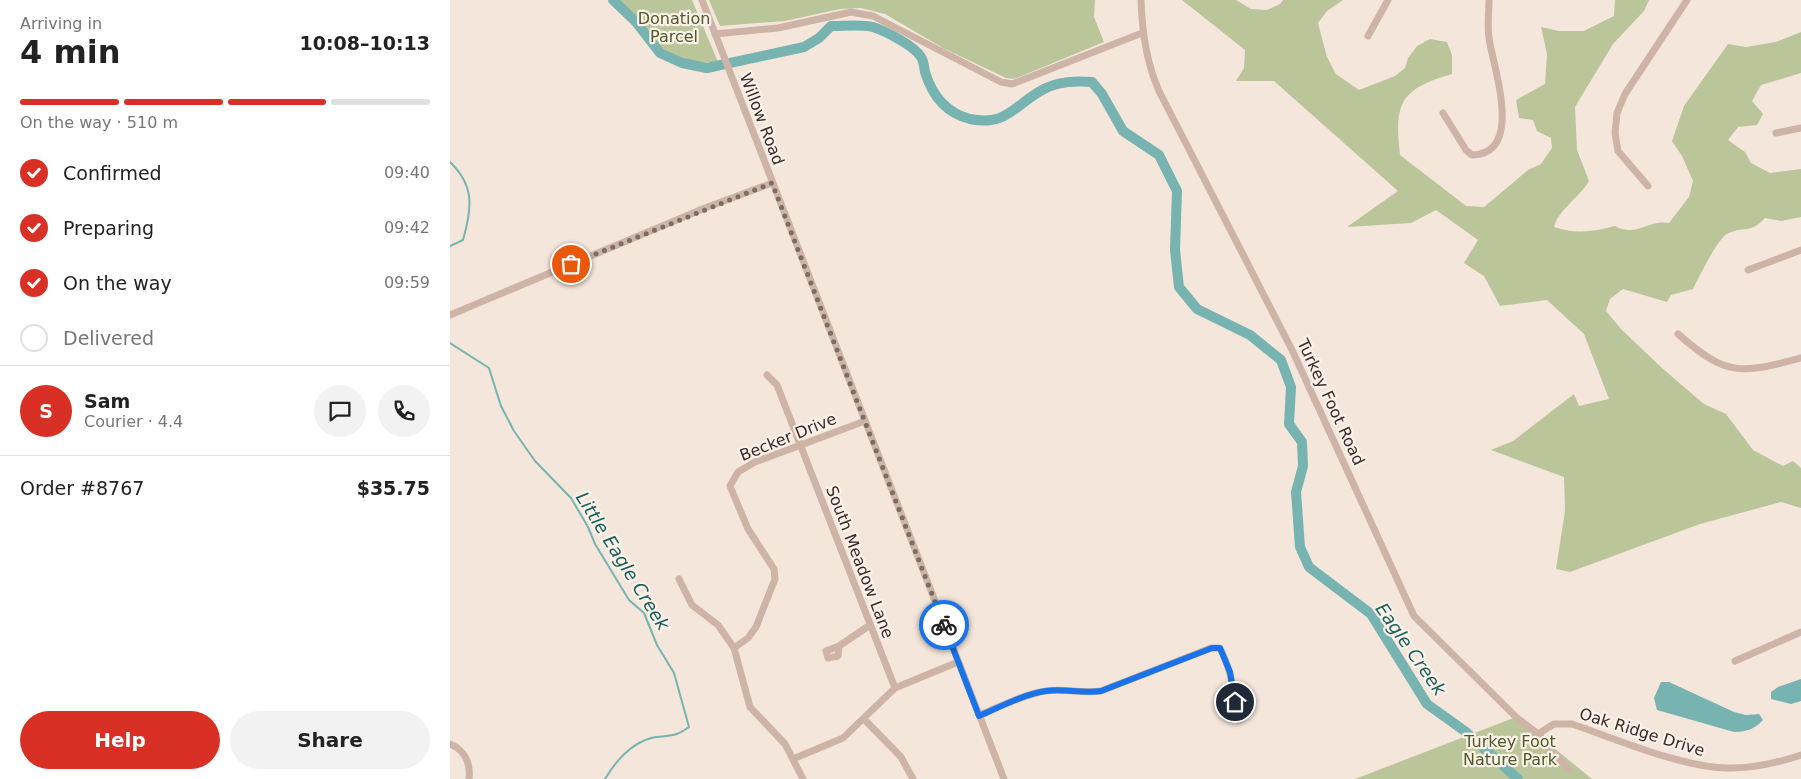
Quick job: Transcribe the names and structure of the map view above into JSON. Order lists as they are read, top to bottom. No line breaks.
{"streets":{"street":["Willow Road","Turkey Foot Road","Becker Drive","South Meadow Lane","Oak Ridge Drive"]},"crossings":[["Willow Road","Becker Drive"],["Turkey Foot Road","Oak Ridge Drive"],["Becker Drive","South Meadow Lane"]],"water":["Little Eagle Creek","Eagle Creek"],"parks":["Donation Parcel","Turkey Foot Nature Park"],"page":{"heading":["4 min","Arriving in","10:08–10:13"],"panel":["Sam","Courier · 4.4","Order #8767","$35.75"],"bar":"On the way · 510 m","list":[["Confirmed","09:40"],["Preparing","09:42"],["On the way","09:59"],"Delivered"],"round":"S","buttons":["Help","Share"]}}
